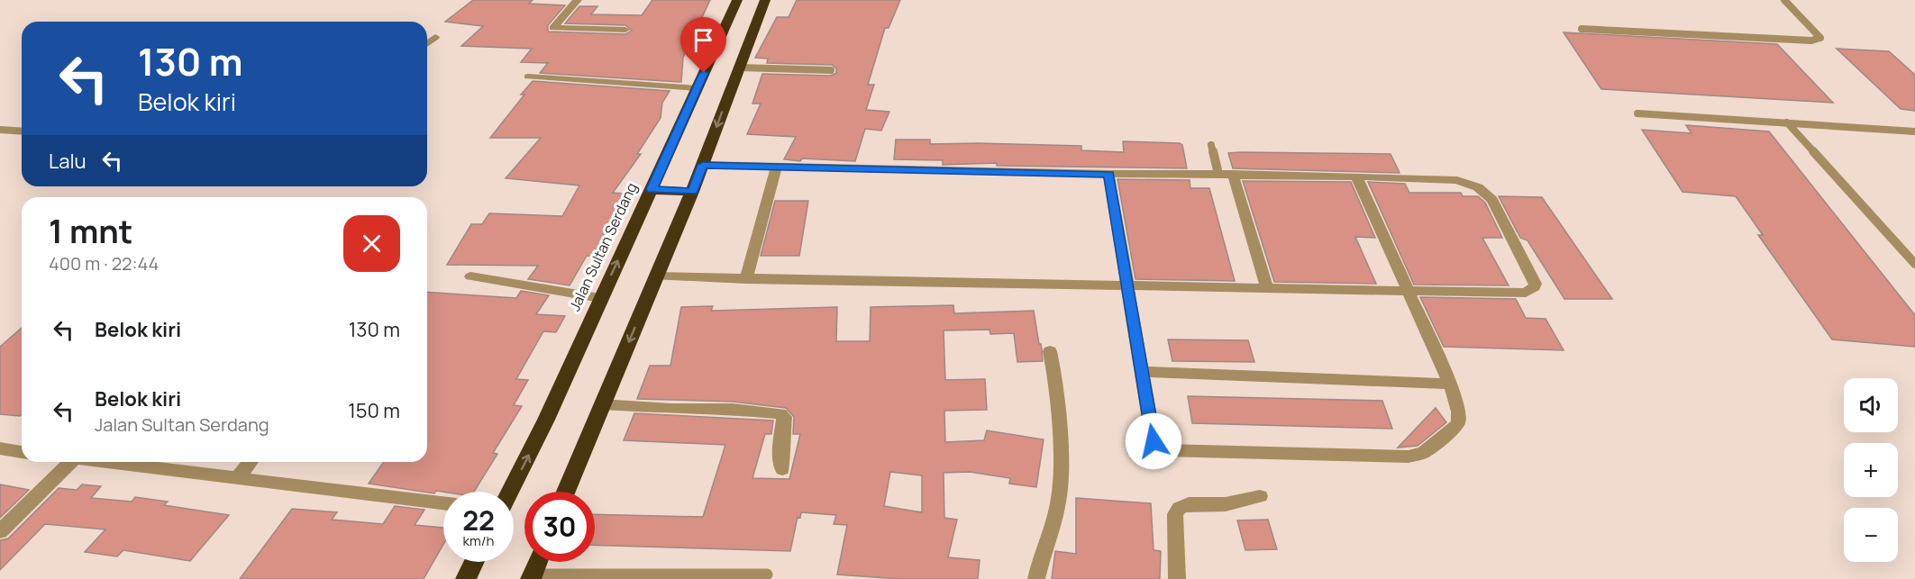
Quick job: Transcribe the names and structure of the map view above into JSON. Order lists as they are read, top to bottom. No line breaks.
{"streets":{"highway":["Jalan Sultan Serdang"]},"page":{"turn":["130 m","Belok kiri"],"then":"Lalu","heading":["1 mnt","400 m · 22:44"],"list":[{"name":"Belok kiri","value":"130 m"},{"name":"Belok kiri","note":"Jalan Sultan Serdang","value":"150 m"}],"map_buttons":["+","−"],"speed":"22 km/h","limit":"30"}}
